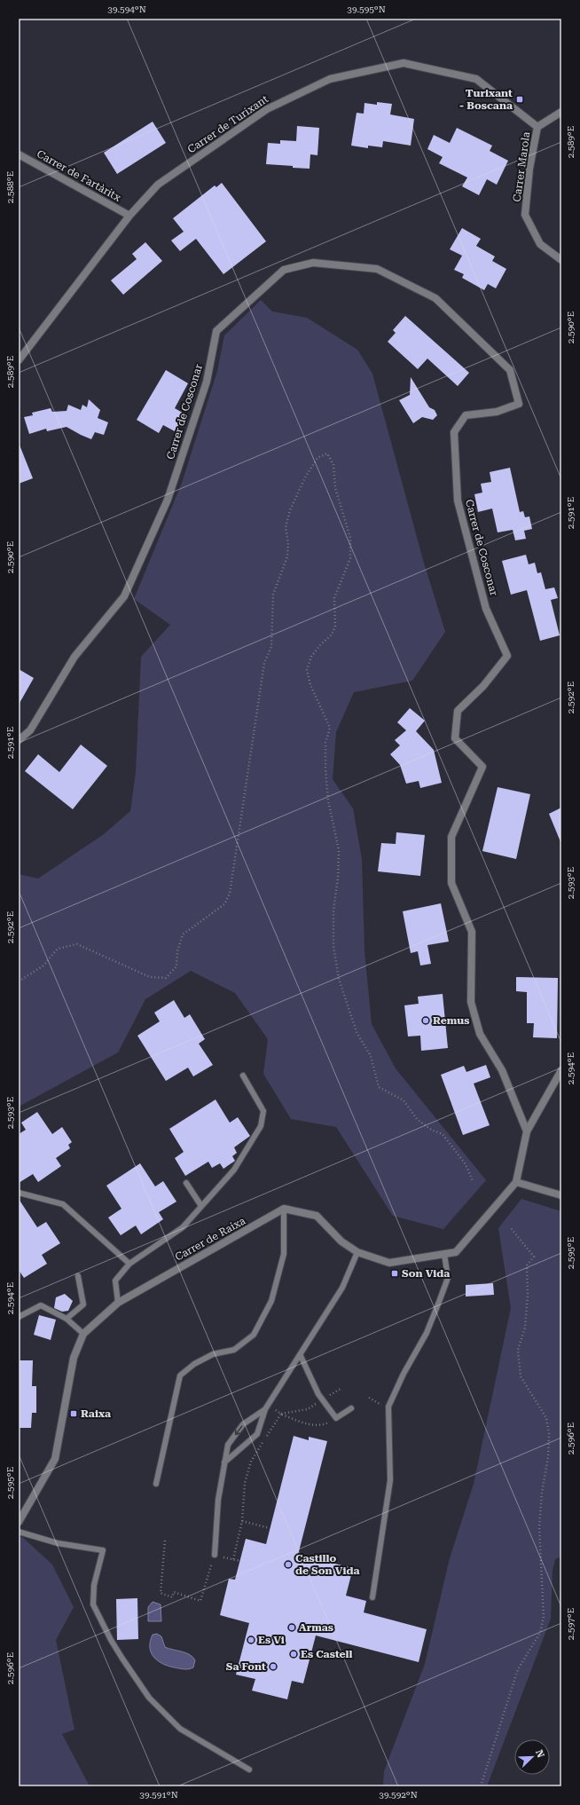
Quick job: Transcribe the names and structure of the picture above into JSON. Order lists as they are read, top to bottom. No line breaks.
{"streets":{"street":["Carrer de Turixant","Carrer Marola","Carrer de Fartàritx","Carrer de Cosconar","Carrer de Raixa"]},"crossings":[["Carrer de Turixant","Carrer Marola"],["Carrer de Turixant","Carrer de Fartàritx"]],"places":{"transit":["Turixant - Boscana","Son Vida","Raixa"],"other":["Remus","Castillo de Son Vida","Armas","Es Vi","Es Castell","Sa Font"]},"north":"top right","coordinates":["39.594°N","39.595°N","2.589°E","2.588°E","2.590°E","2.591°E","2.592°E","2.593°E","2.594°E","2.595°E","2.596°E","2.597°E","39.591°N","39.592°N"]}
